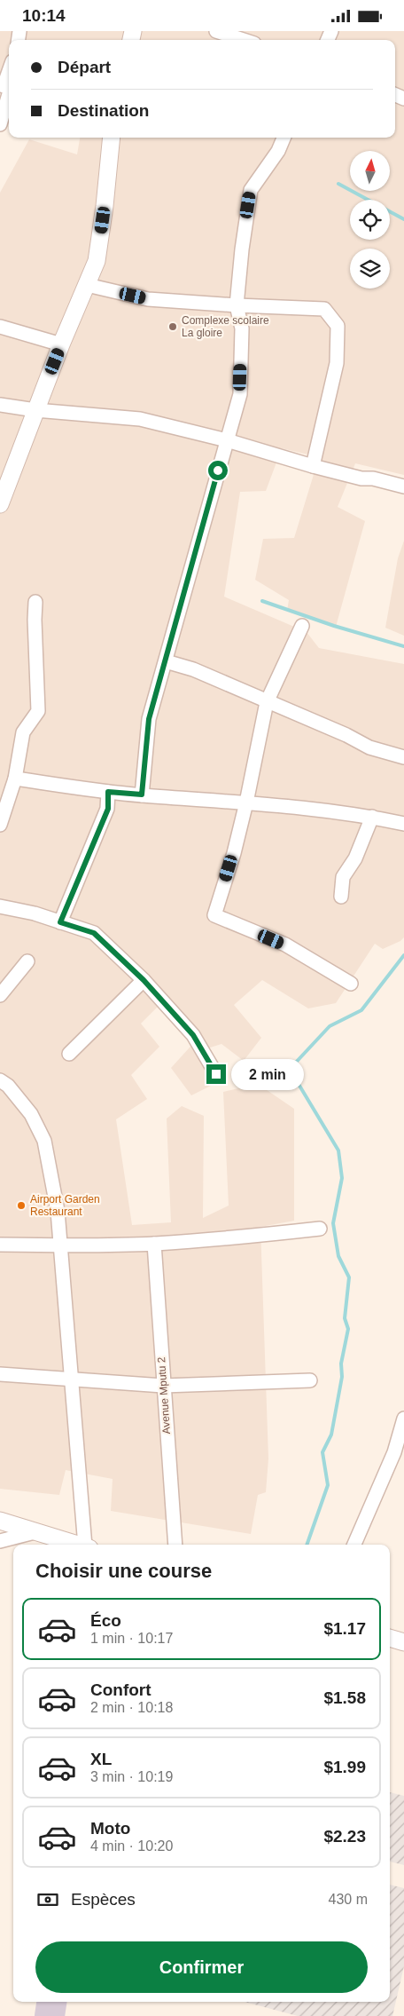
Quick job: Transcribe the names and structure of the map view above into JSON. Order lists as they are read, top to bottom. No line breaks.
{"streets":{"street":["Avenue Mputu 2"]},"places":["Complexe scolaire La gloire","Airport Garden Restaurant"],"north":"top","page":{"status":"10:14","banner":["Départ","Destination"],"bubble":"2 min","heading":"Choisir une course","list":[{"name":"Éco","note":"1 min · 10:17","value":"$1.17"},{"name":"Confort","note":"2 min · 10:18","value":"$1.58"},{"name":"XL","note":"3 min · 10:19","value":"$1.99"},{"name":"Moto","note":"4 min · 10:20","value":"$2.23"}],"pay":["Espèces","430 m"],"buttons":"Confirmer"}}
